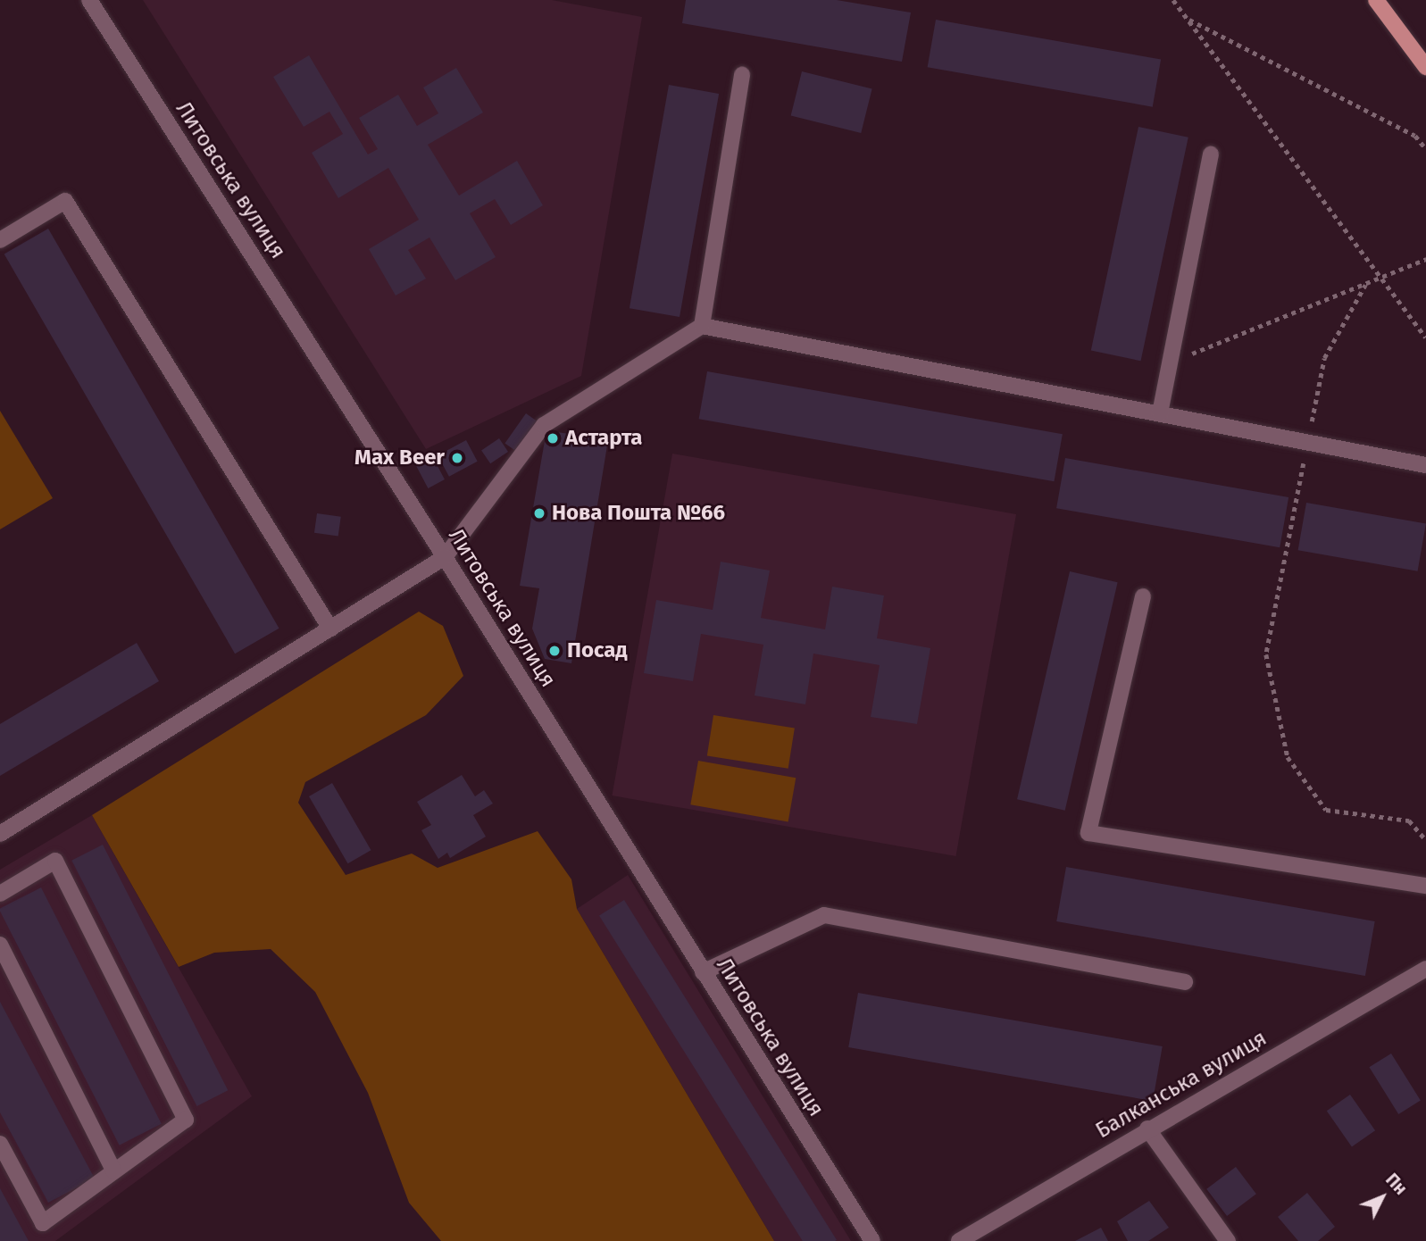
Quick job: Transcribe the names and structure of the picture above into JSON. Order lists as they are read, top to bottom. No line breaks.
{"streets":{"street":["Литовська вулиця","Балканська вулиця"]},"places":["Астарта","Max Beer","Нова Пошта №66","Посад"],"north":"top right"}
